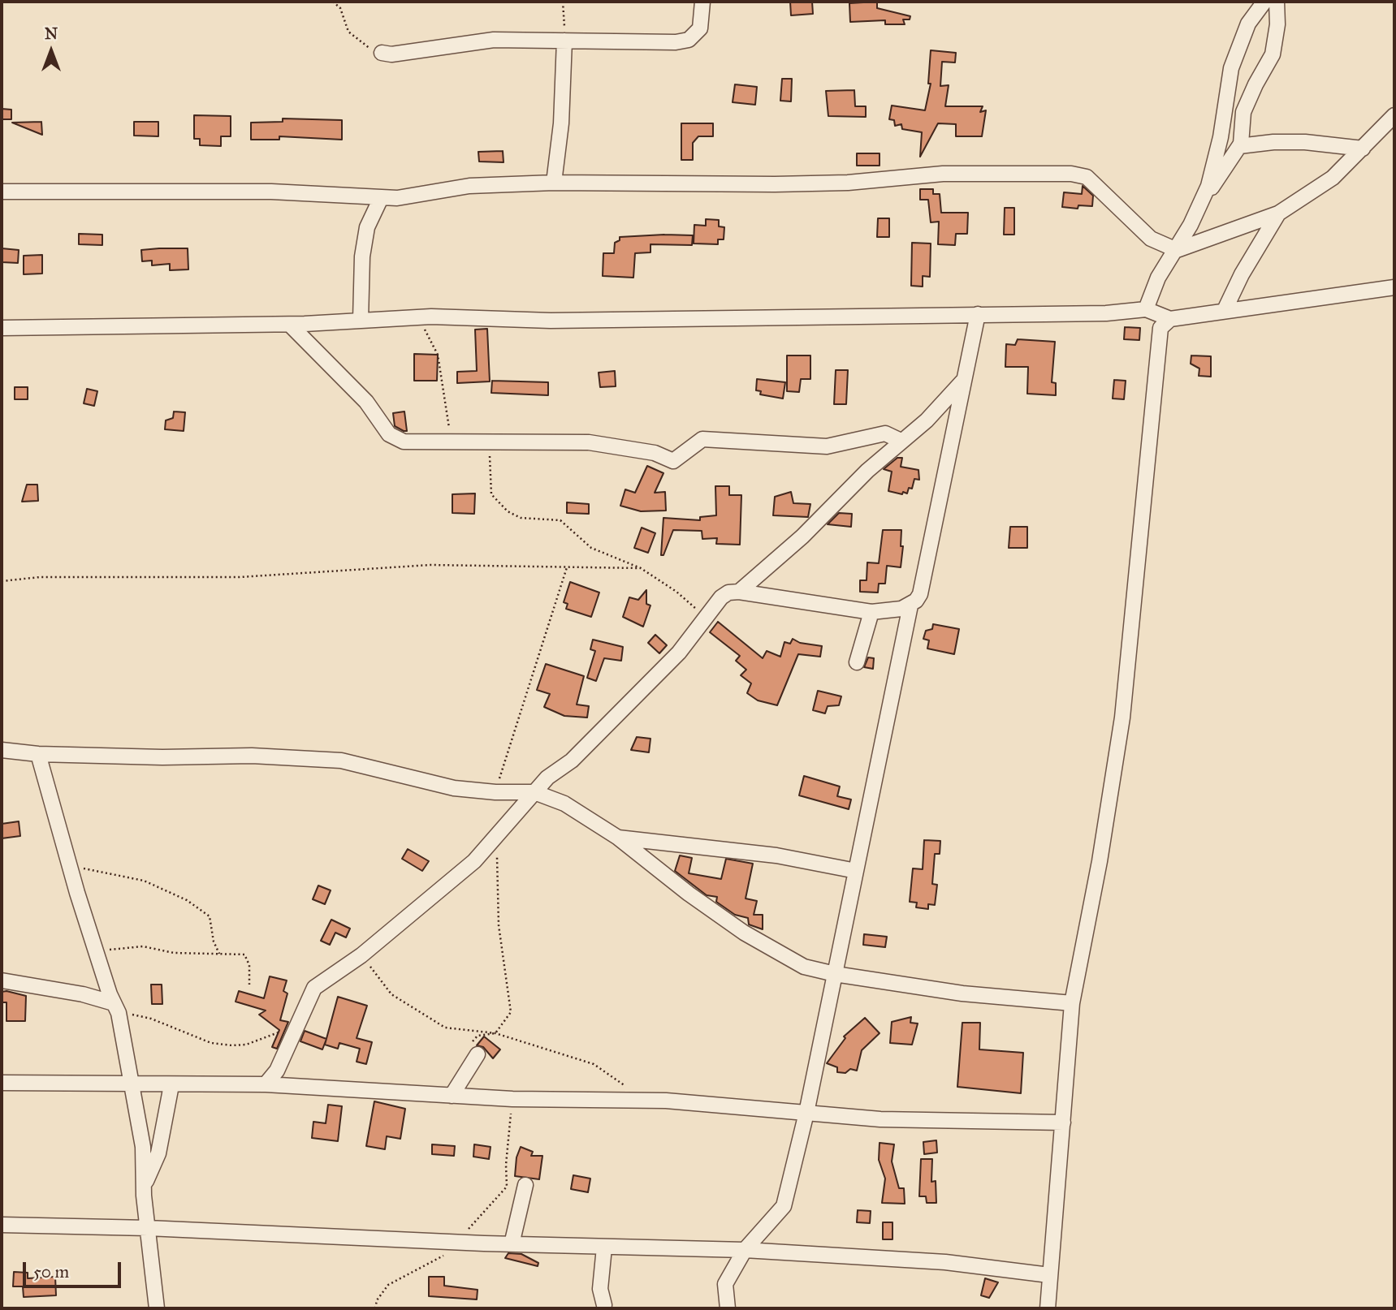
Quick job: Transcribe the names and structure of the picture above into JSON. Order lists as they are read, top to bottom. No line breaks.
{"scale_bar":"50 m","north":"top"}
